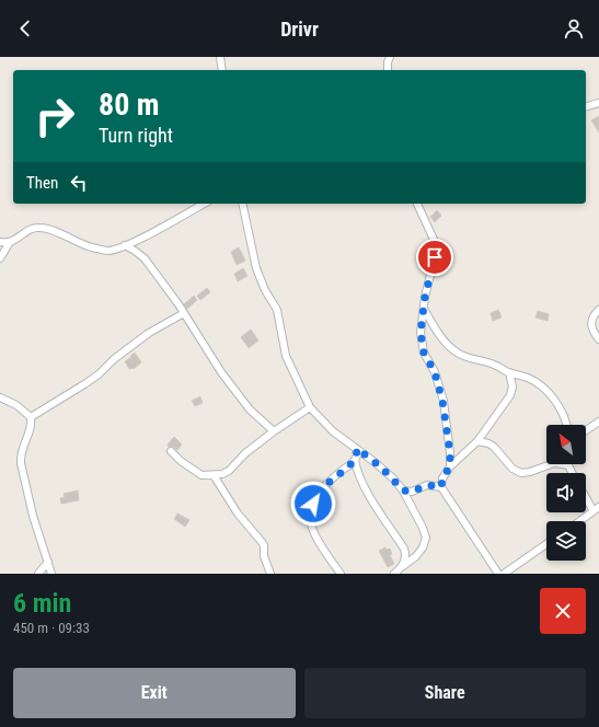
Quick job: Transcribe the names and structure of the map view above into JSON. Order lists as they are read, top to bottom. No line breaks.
{"north":"top left","page":{"header":"Drivr","turn":["80 m","Turn right"],"then":"Then","heading":["6 min","450 m · 09:33"],"buttons":["Exit","Share"]}}
